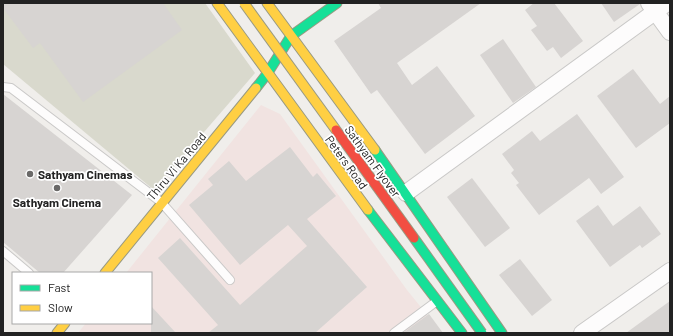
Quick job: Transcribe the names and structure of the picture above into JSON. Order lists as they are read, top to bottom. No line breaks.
{"streets":{"main road":["Sathyam Flyover","Peters Road","Thiru Vi Ka Road"]},"crossings":[["Peters Road","Thiru Vi Ka Road"]],"places":["Sathyam Cinemas","Sathyam Cinema"],"legend":["Fast","Slow"]}
